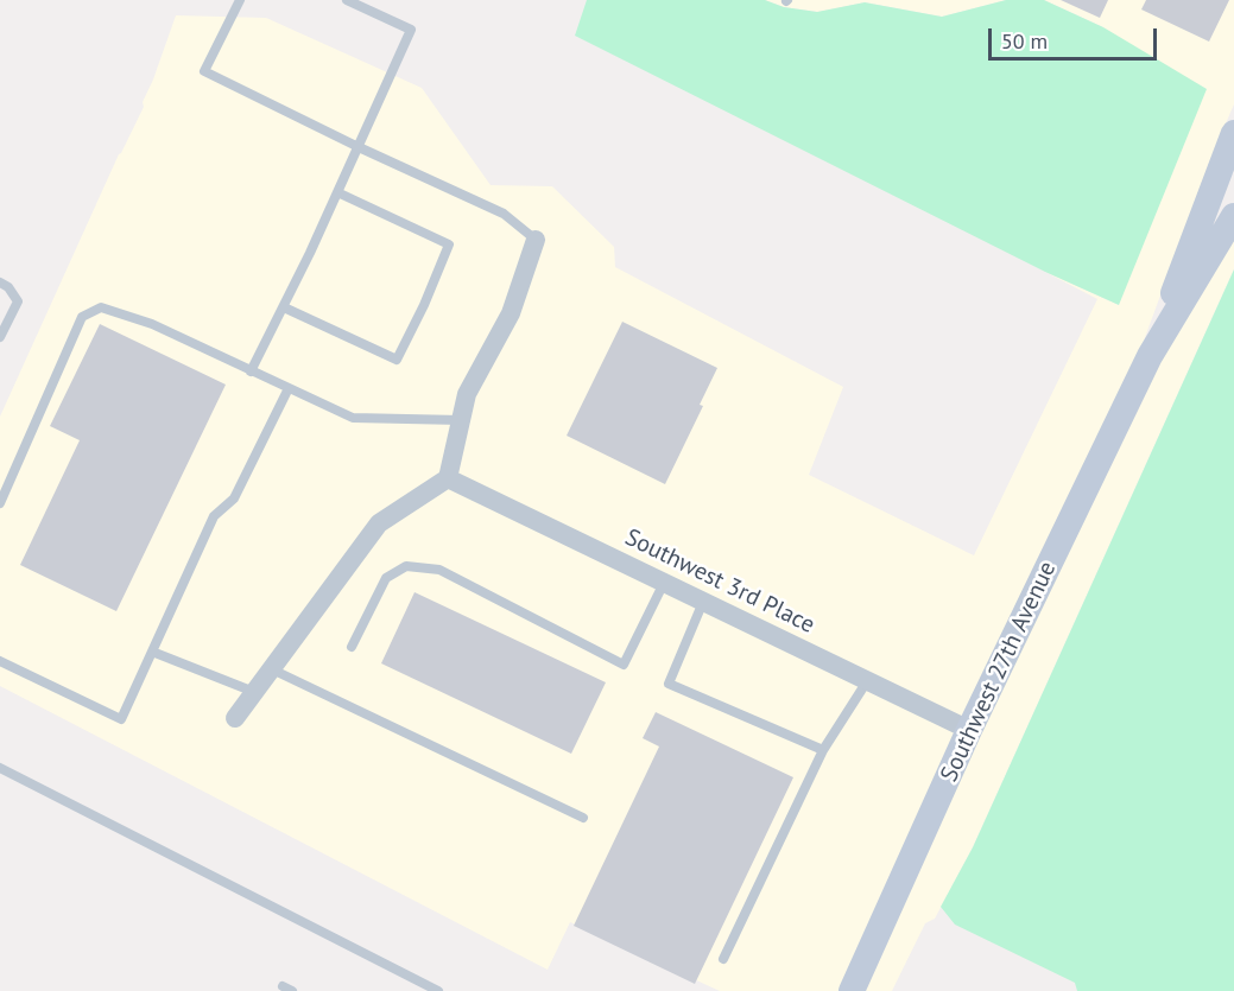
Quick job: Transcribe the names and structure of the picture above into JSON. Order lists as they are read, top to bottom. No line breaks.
{"streets":{"main road":["Southwest 27th Avenue"],"street":["Southwest 3rd Place"]},"crossings":[["Southwest 3rd Place","Southwest 27th Avenue"]],"scale_bar":"50 m"}
